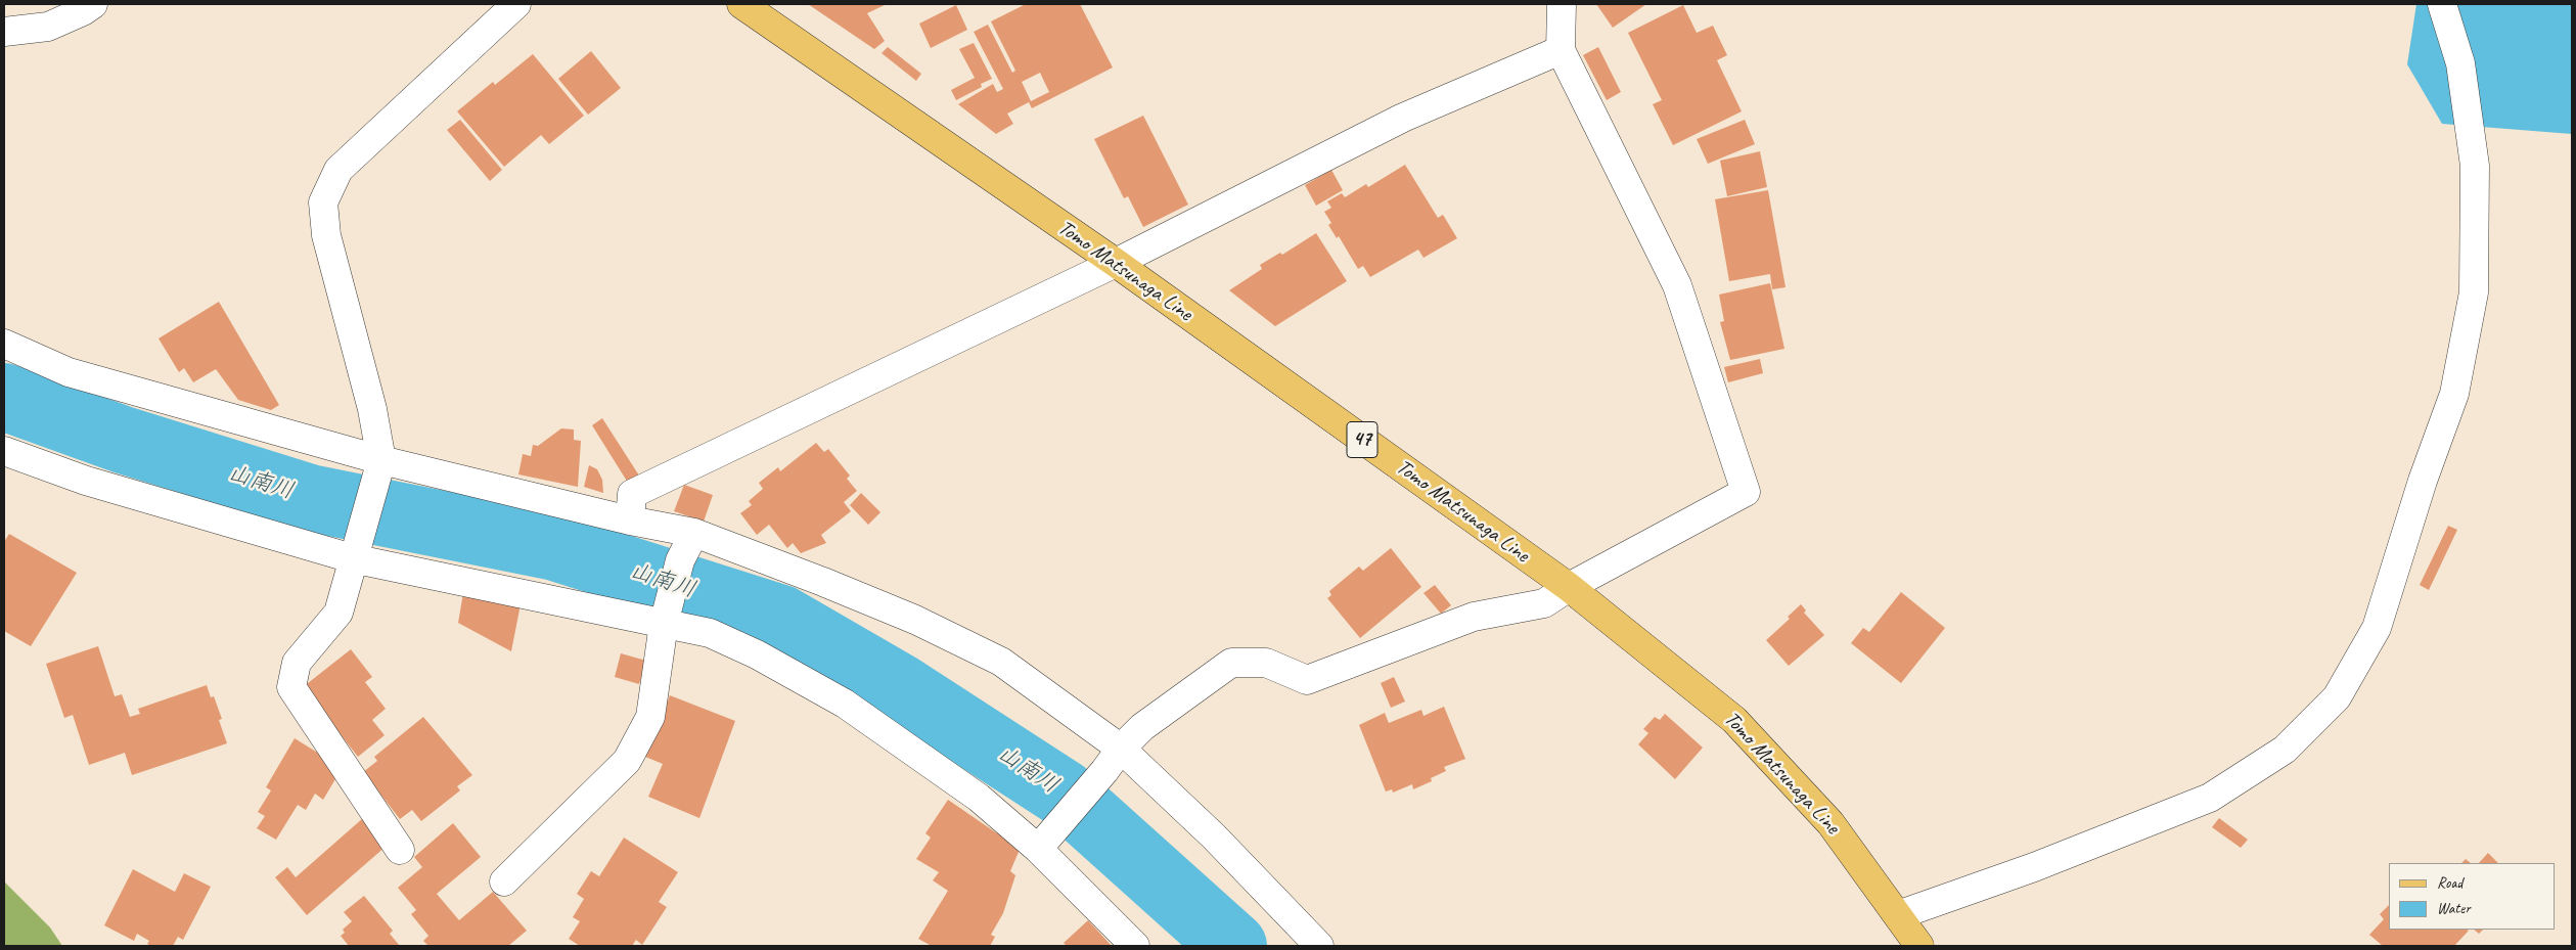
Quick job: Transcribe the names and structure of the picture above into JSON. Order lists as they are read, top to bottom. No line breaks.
{"streets":{"main road":["Tomo Matsunaga Line","47"]},"water":["山南川"],"legend":["Road","Water"]}
